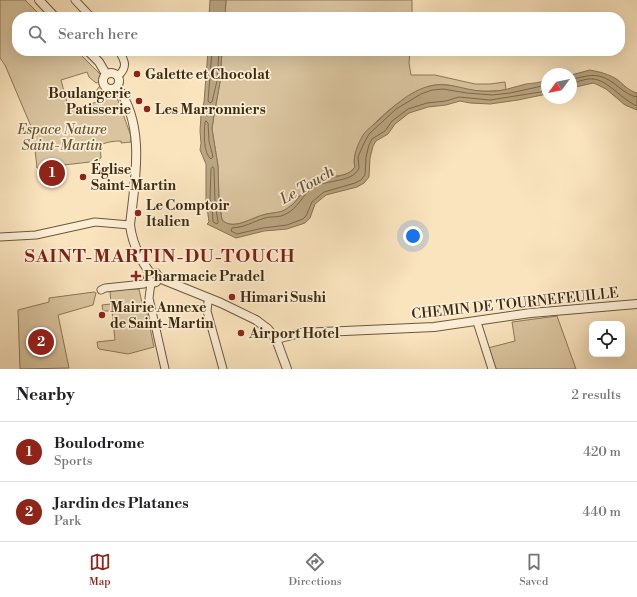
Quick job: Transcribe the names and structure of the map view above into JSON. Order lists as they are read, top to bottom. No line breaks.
{"streets":{"street":["CHEMIN DE TOURNEFEUILLE"]},"districts":["SAINT-MARTIN-DU-TOUCH"],"water":["Le Touch"],"parks":["Espace Nature Saint-Martin"],"places":{"other":["Galette et Chocolat","Boulangerie Patisserie","Les Marronniers","Église Saint-Martin","Le Comptoir Italien","Himari Sushi","Mairie Annexe de Saint-Martin","Airport Hotel"],"health":["Pharmacie Pradel"]},"north":"bottom left","page":{"search":"Search here","pins":["1","2"],"heading":["Nearby","2 results"],"list":[{"mark":"1","name":"Boulodrome","note":"Sports","value":"420 m"},{"mark":"2","name":"Jardin des Platanes","note":"Park","value":"440 m"}],"nav":["Map","Directions","Saved"]}}
